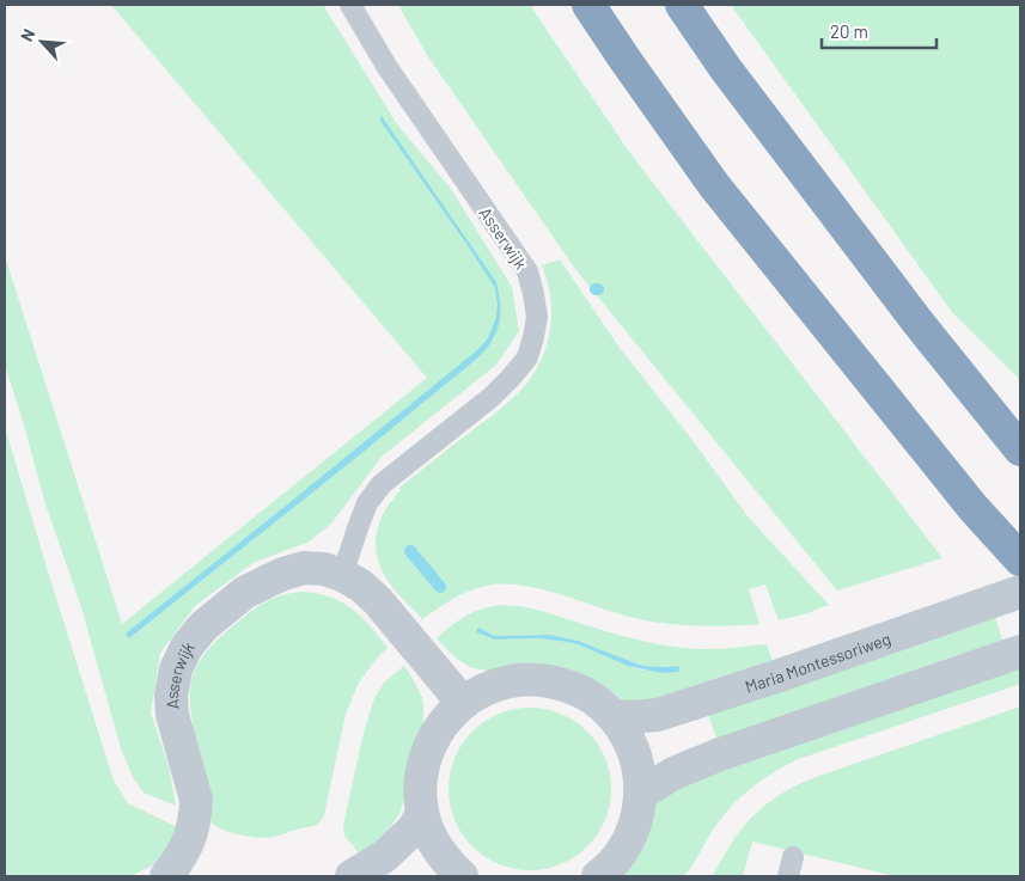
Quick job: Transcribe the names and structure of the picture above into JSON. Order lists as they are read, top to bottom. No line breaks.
{"streets":{"street":["Asserwijk","Maria Montessoriweg"]},"scale_bar":"20 m","north":"top left"}
